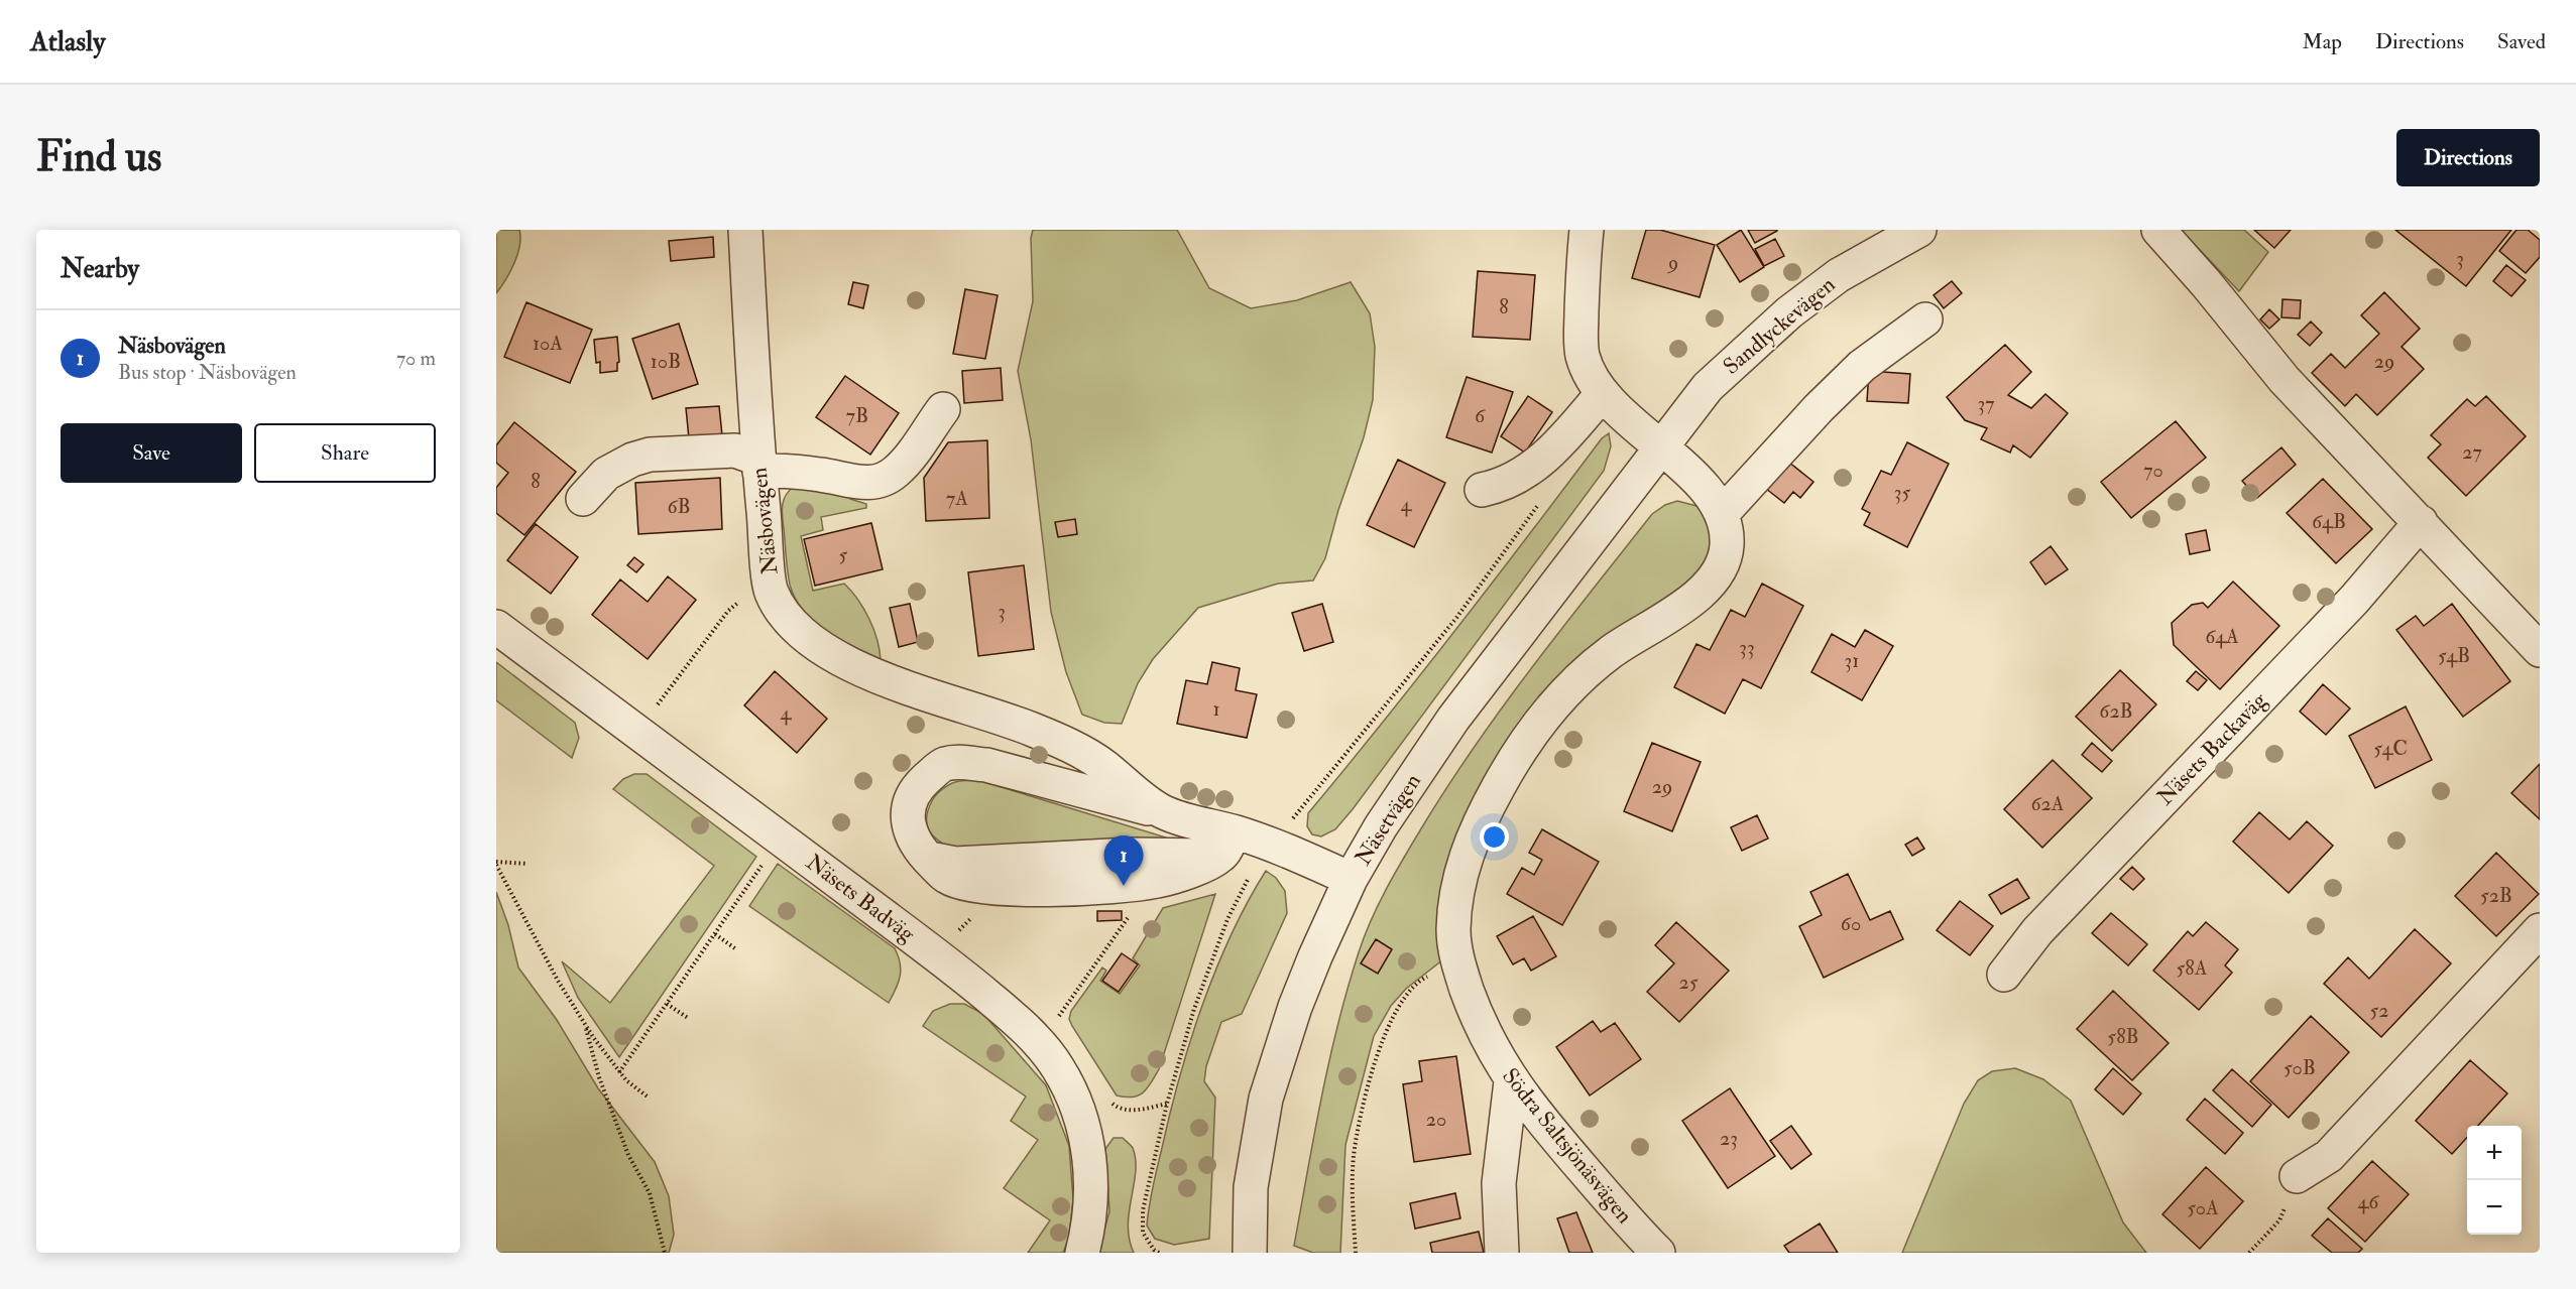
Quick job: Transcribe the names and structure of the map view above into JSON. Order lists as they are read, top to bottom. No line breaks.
{"streets":{"street":["Sandlyckevägen","Näsbovägen","Näsets Backaväg","Näsetvägen","Näsets Badväg","Södra Saltsjönäsvägen"]},"crossings":[["Sandlyckevägen","Näsetvägen"],["Sandlyckevägen","Södra Saltsjönäsvägen"],["Näsbovägen","Näsetvägen"],["Näsetvägen","Södra Saltsjönäsvägen"]],"house_numbers":["3","9","8","10A","10B","29","37","7B","6","27","70","8","35","7A","4","6B","64B","5","3","64A","33","54B","31","1","62B","4","54C","29","62A","52B","60","58A","25","52","58B","50B","20","23","46","50A"],"page":{"header":"Atlasly","nav":["Map","Directions","Saved"],"buttons":["Directions",["Save","Share"]],"title":"Find us","heading":"Nearby","list":[{"mark":"1","name":"Näsbovägen","note":"Bus stop · Näsbovägen","value":"70 m"}],"pins":"1","map_buttons":["+","−"]}}
